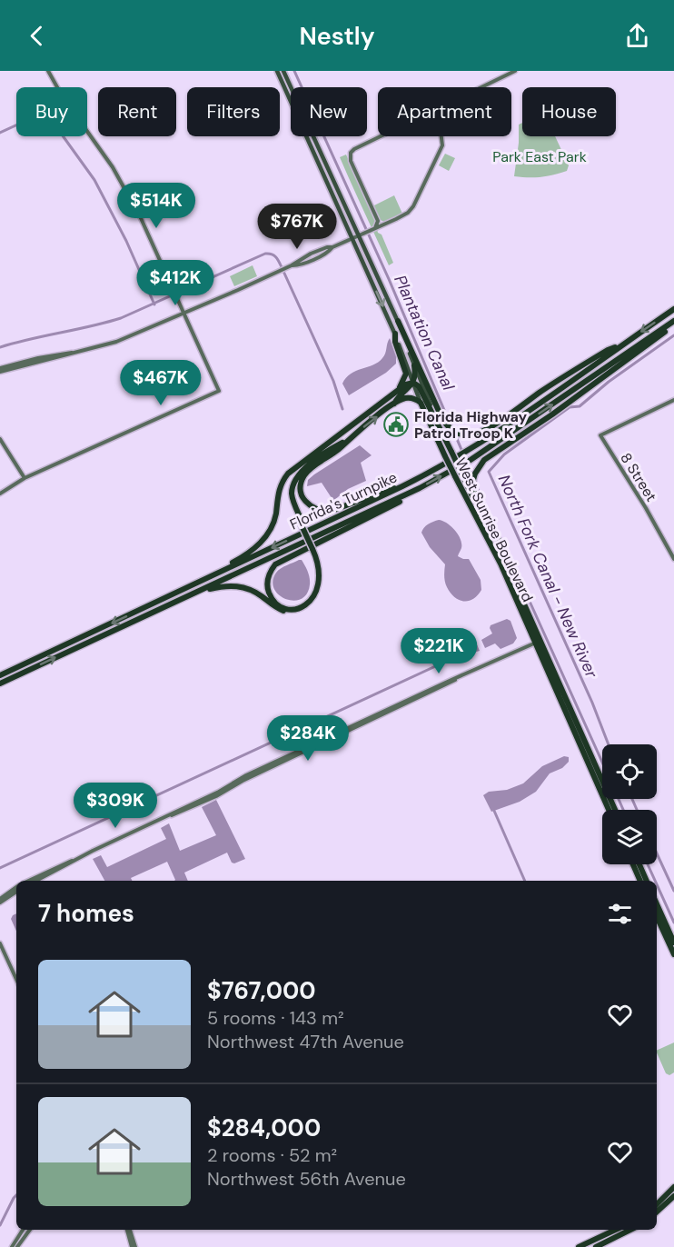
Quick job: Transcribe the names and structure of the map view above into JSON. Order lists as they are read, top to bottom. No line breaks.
{"streets":{"highway":["Florida's Turnpike","West Sunrise Boulevard"],"street":["8 Street"]},"water":["Plantation Canal","North Fork Canal - New River"],"parks":["Park East Park"],"places":{"public building":["Florida Highway Patrol Troop K"]},"page":{"header":"Nestly","chip":["Buy","Rent","Filters","New","Apartment","House"],"price":["$514K","$767K","$412K","$467K","$221K","$284K","$309K"],"heading":"7 homes","list":[{"name":"$767,000","note":"5 rooms · 143 m² · Northwest 47th Avenue"},{"name":"$284,000","note":"2 rooms · 52 m² · Northwest 56th Avenue"}]}}
